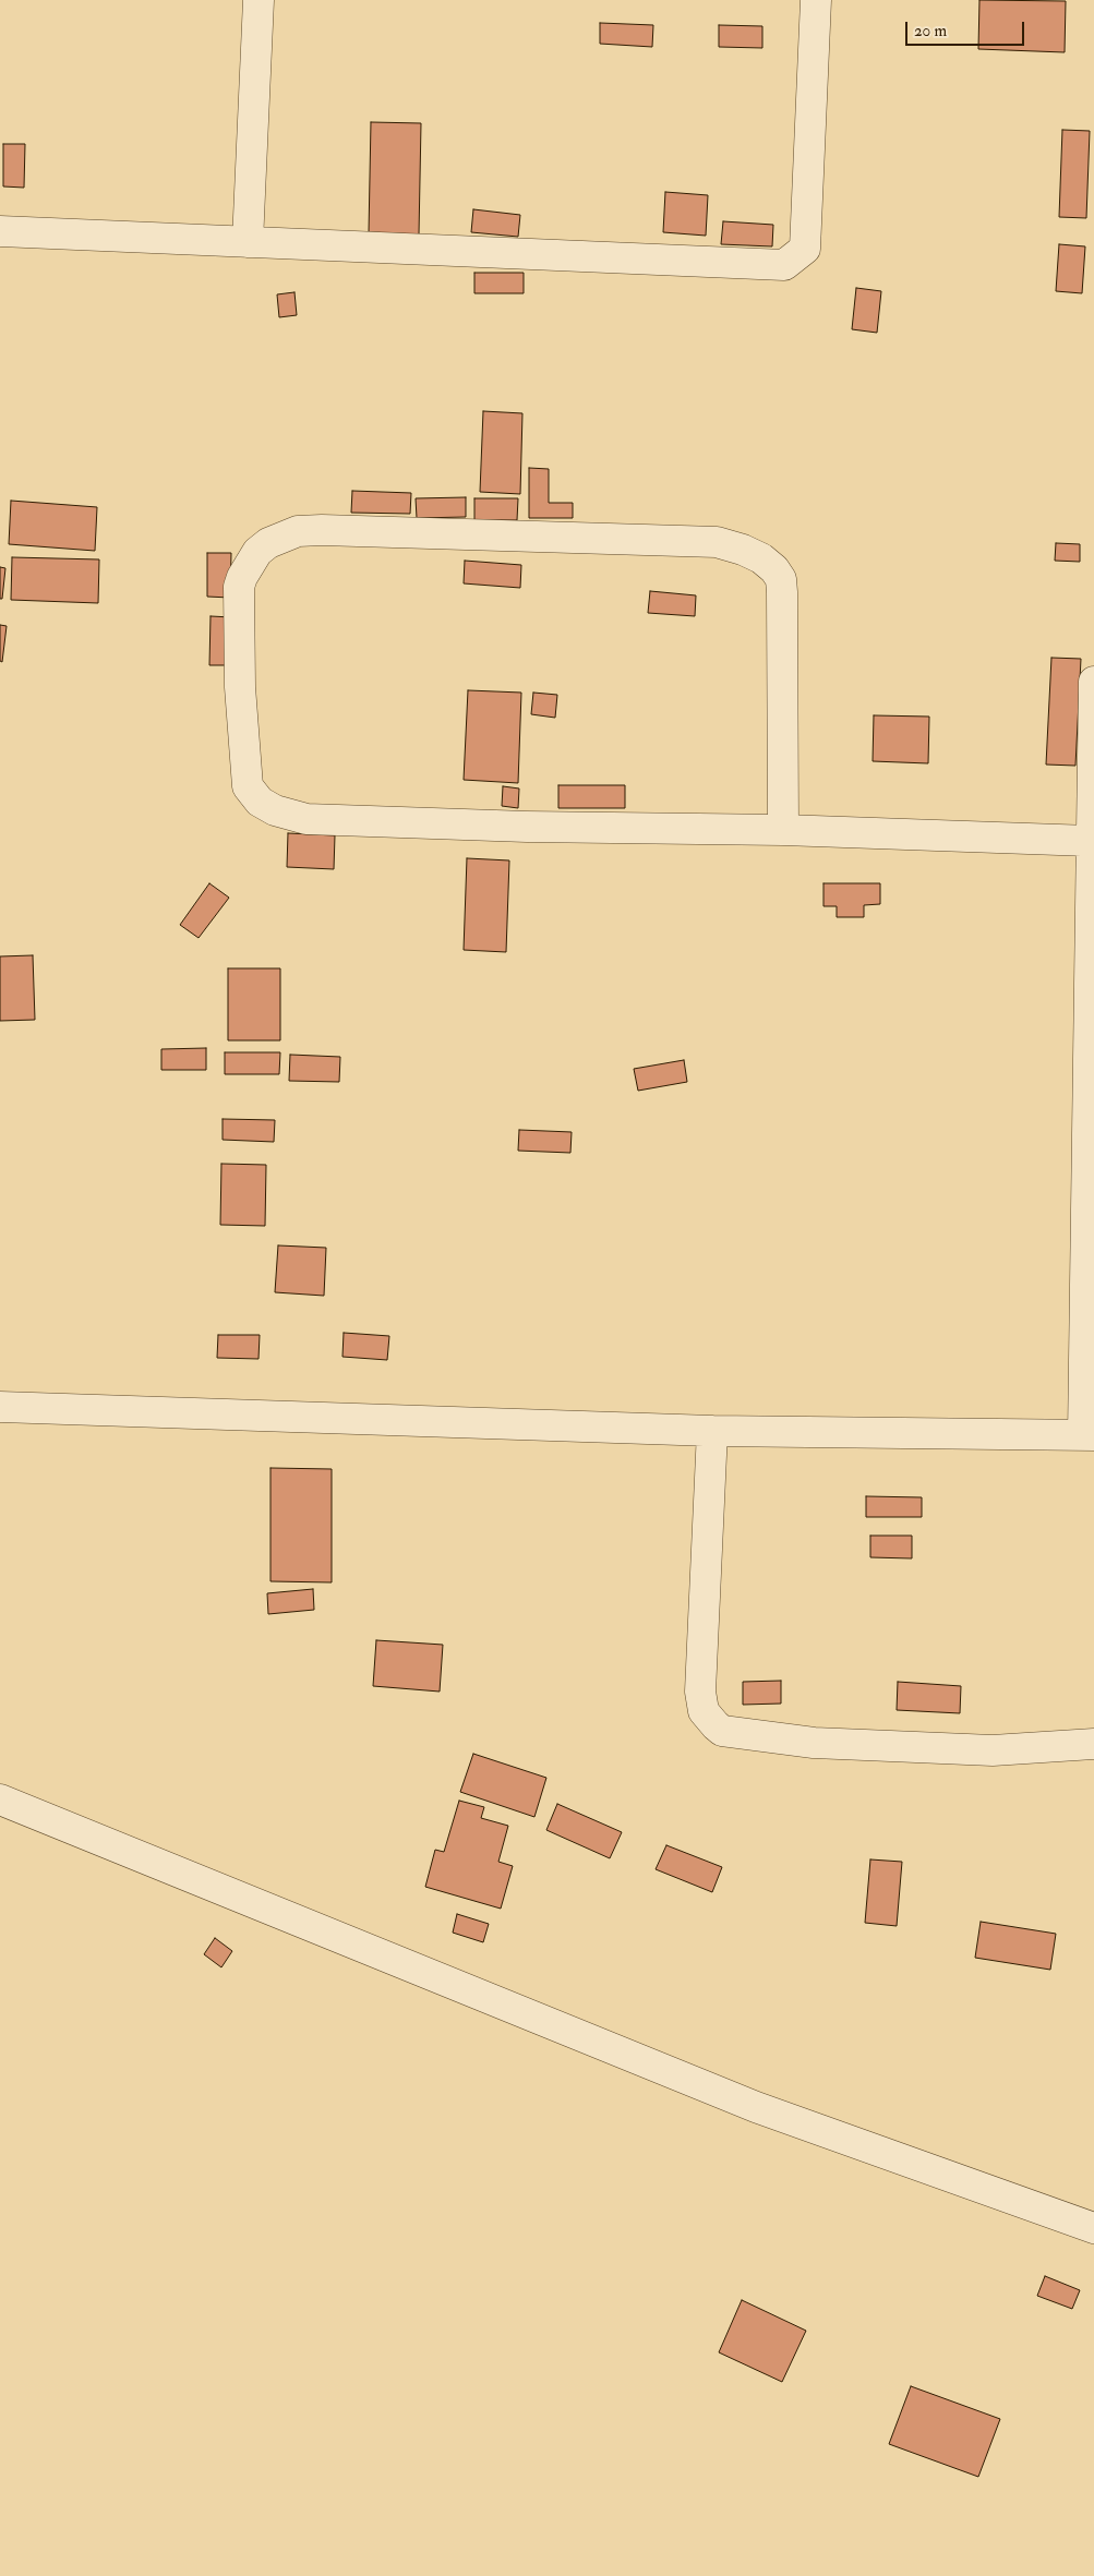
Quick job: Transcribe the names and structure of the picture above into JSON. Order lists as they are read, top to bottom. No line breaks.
{"scale_bar":"20 m"}
